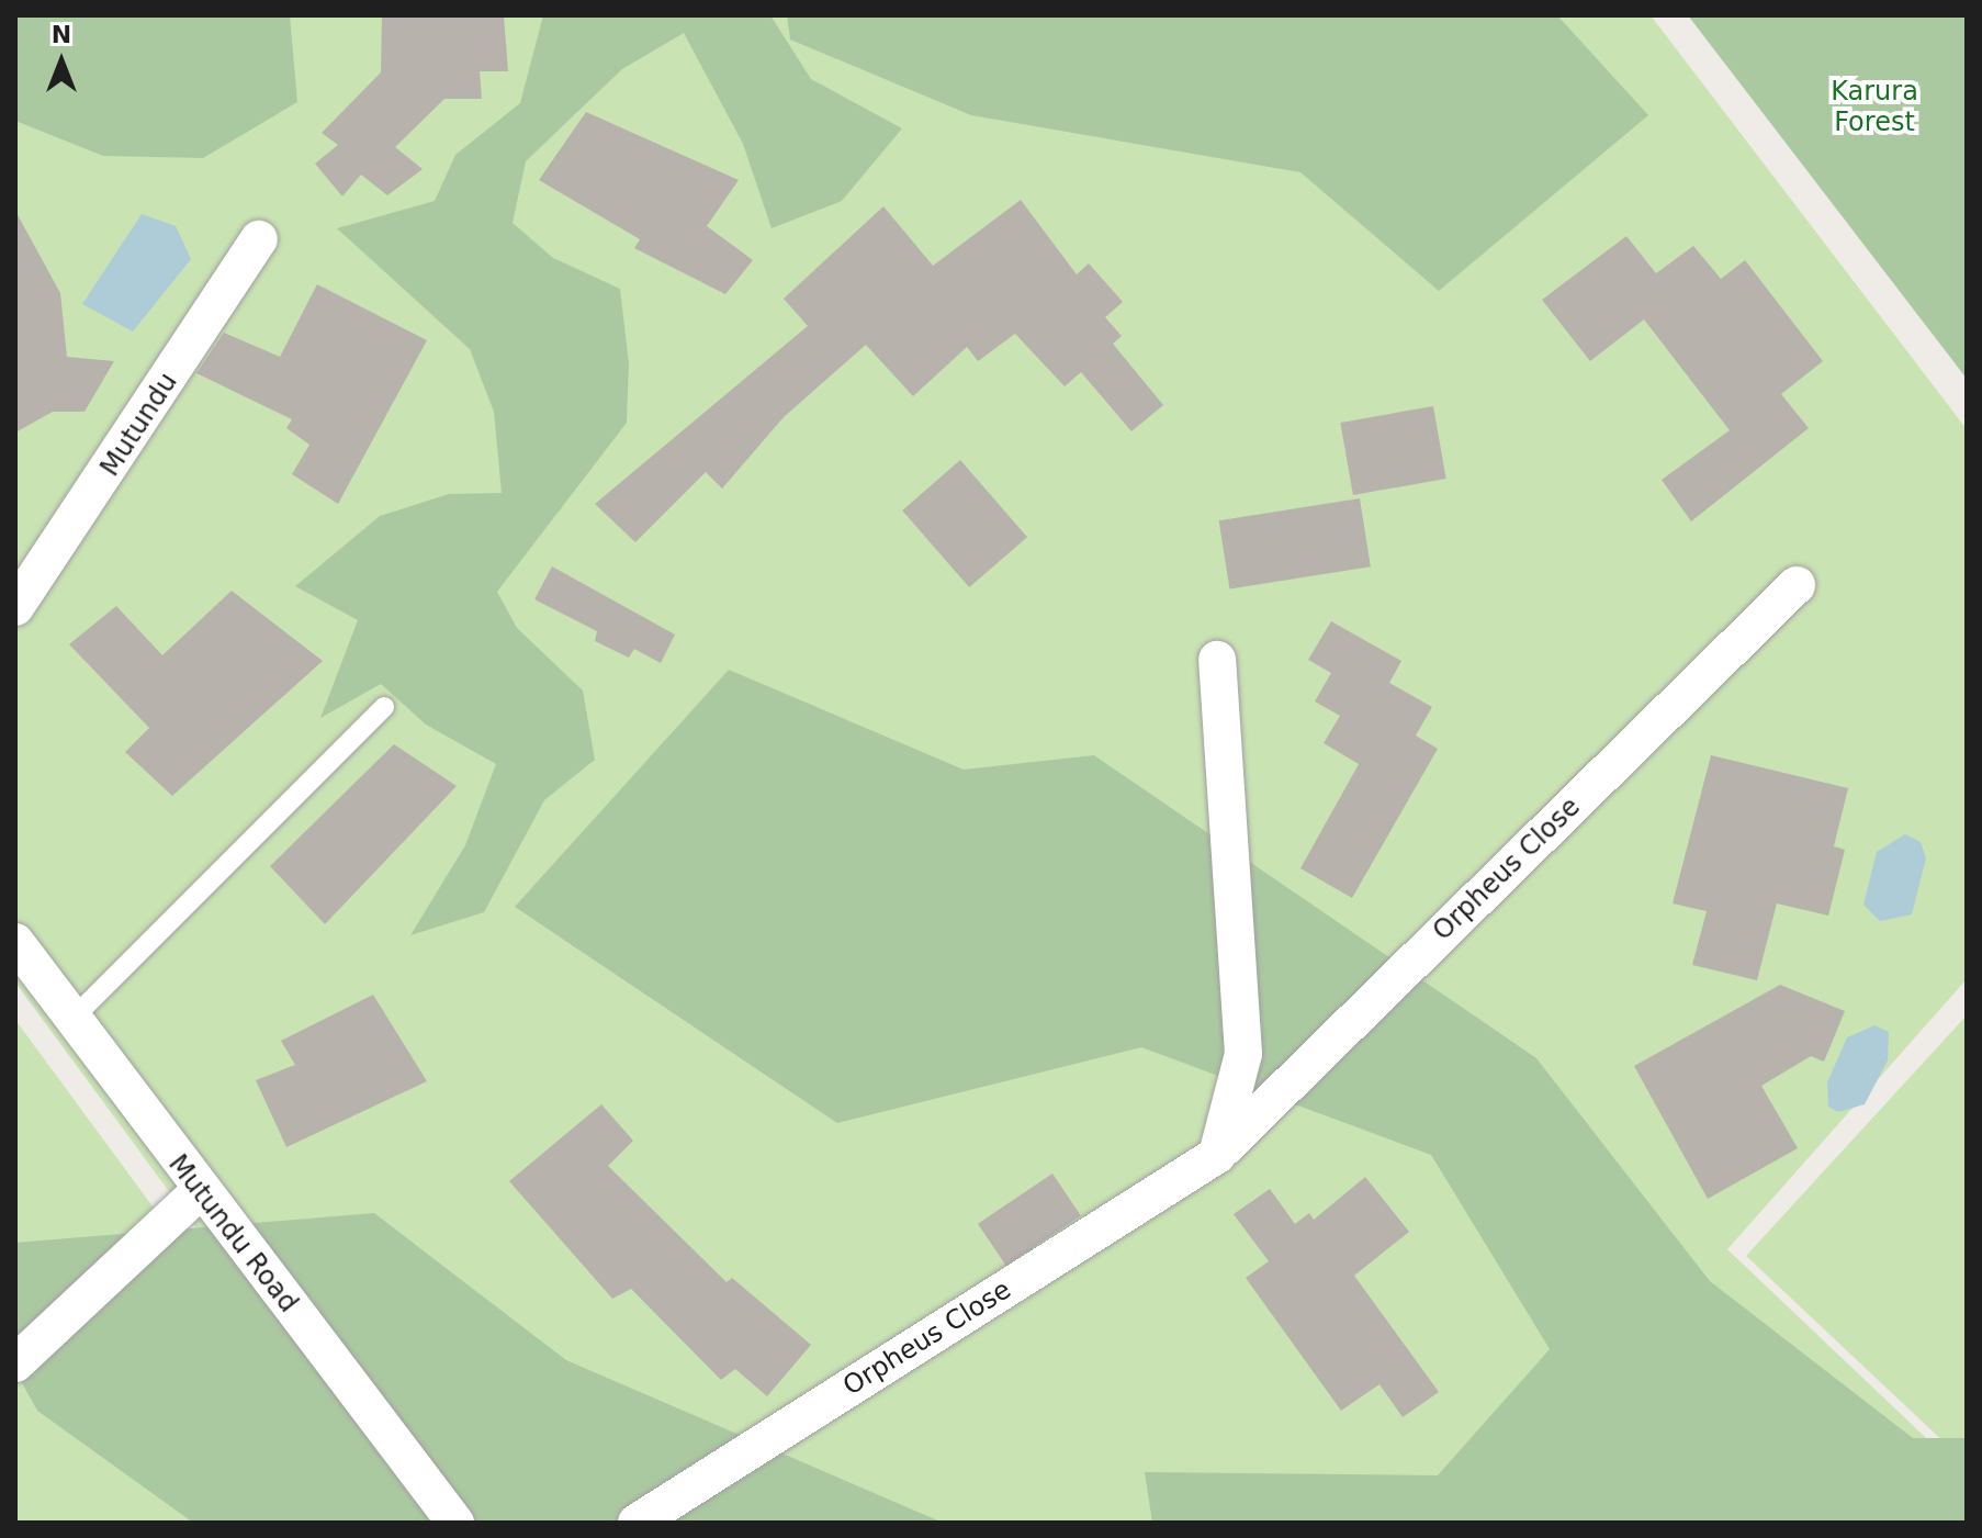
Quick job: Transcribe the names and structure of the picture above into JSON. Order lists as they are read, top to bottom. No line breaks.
{"streets":{"street":["Mutundu","Orpheus Close","Mutundu Road"]},"parks":["Karura Forest"],"north":"top"}
